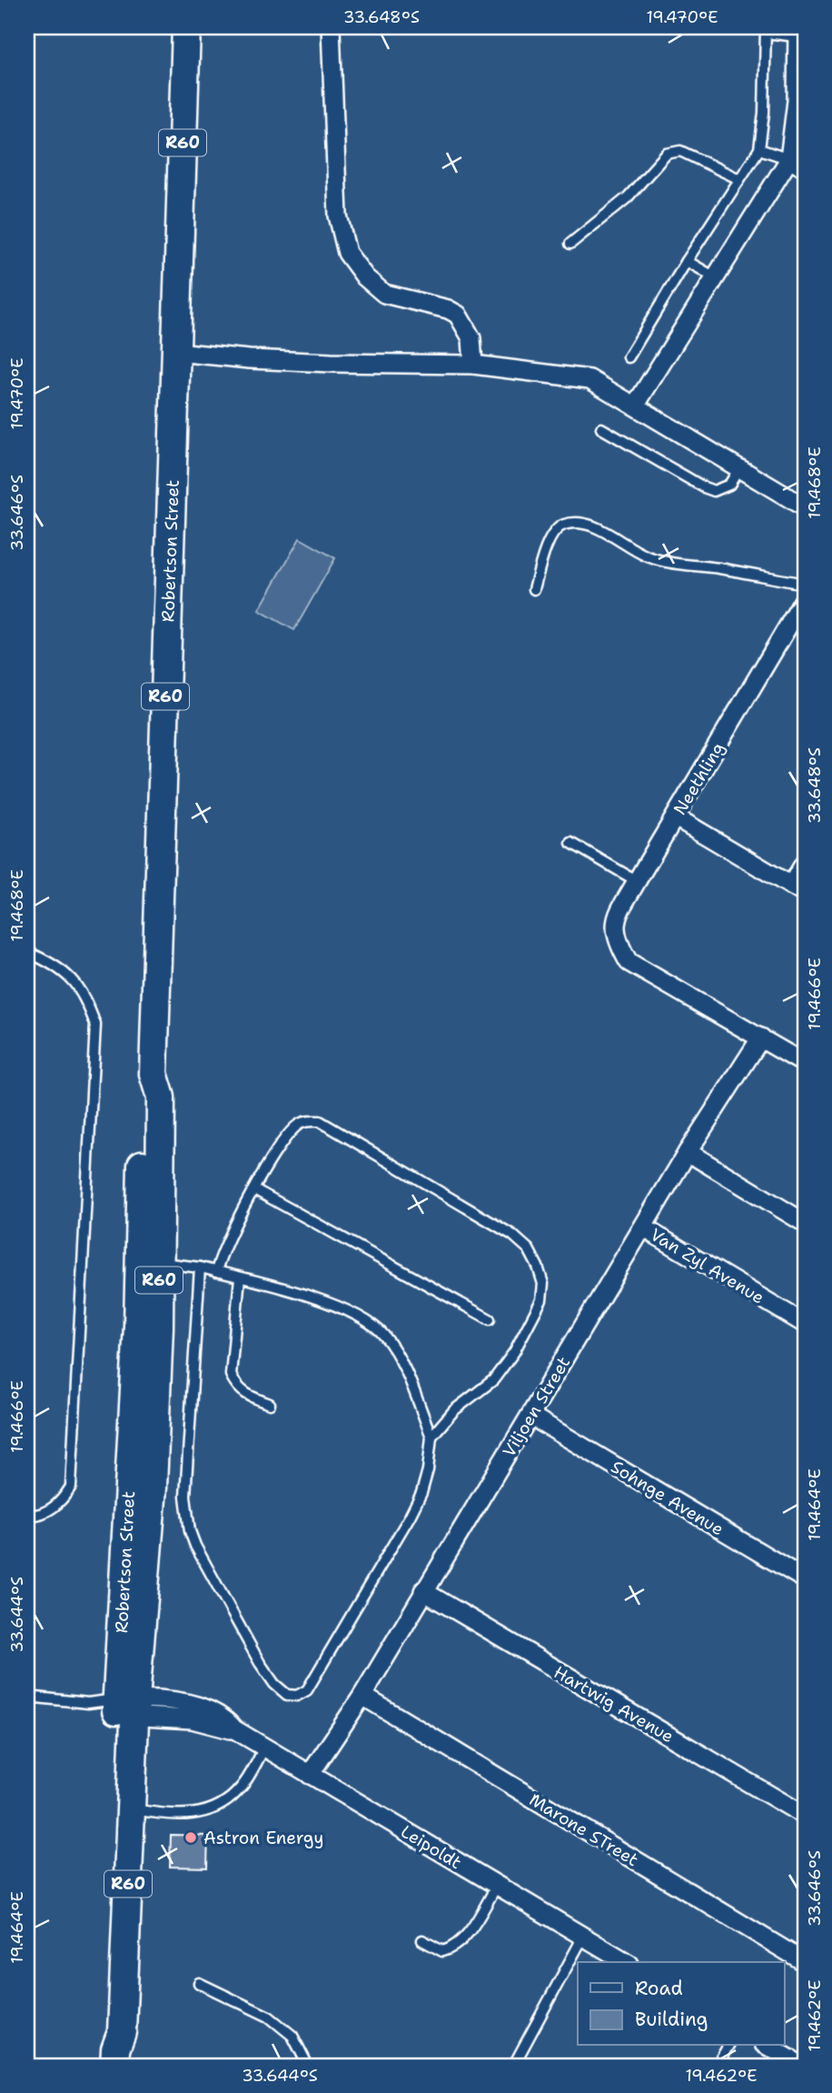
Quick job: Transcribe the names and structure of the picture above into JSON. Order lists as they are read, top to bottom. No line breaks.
{"streets":{"main road":["R60","Robertson Street"],"street":["Neethling","Van Zyl Avenue","Viljoen Street","Sohnge Avenue","Hartwig Avenue","Marone STreet","Leipoldt"]},"crossings":[["Robertson Street","Leipoldt"],["Neethling","Viljoen Street"],["Van Zyl Avenue","Viljoen Street"],["Viljoen Street","Sohnge Avenue"],["Viljoen Street","Hartwig Avenue"],["Viljoen Street","Marone STreet"],["Viljoen Street","Leipoldt"]],"places":["Astron Energy"],"legend":["Road","Building"],"coordinates":["33.648°S","19.470°E","19.468°E","33.646°S","19.466°E","19.464°E","33.644°S","19.462°E"]}
